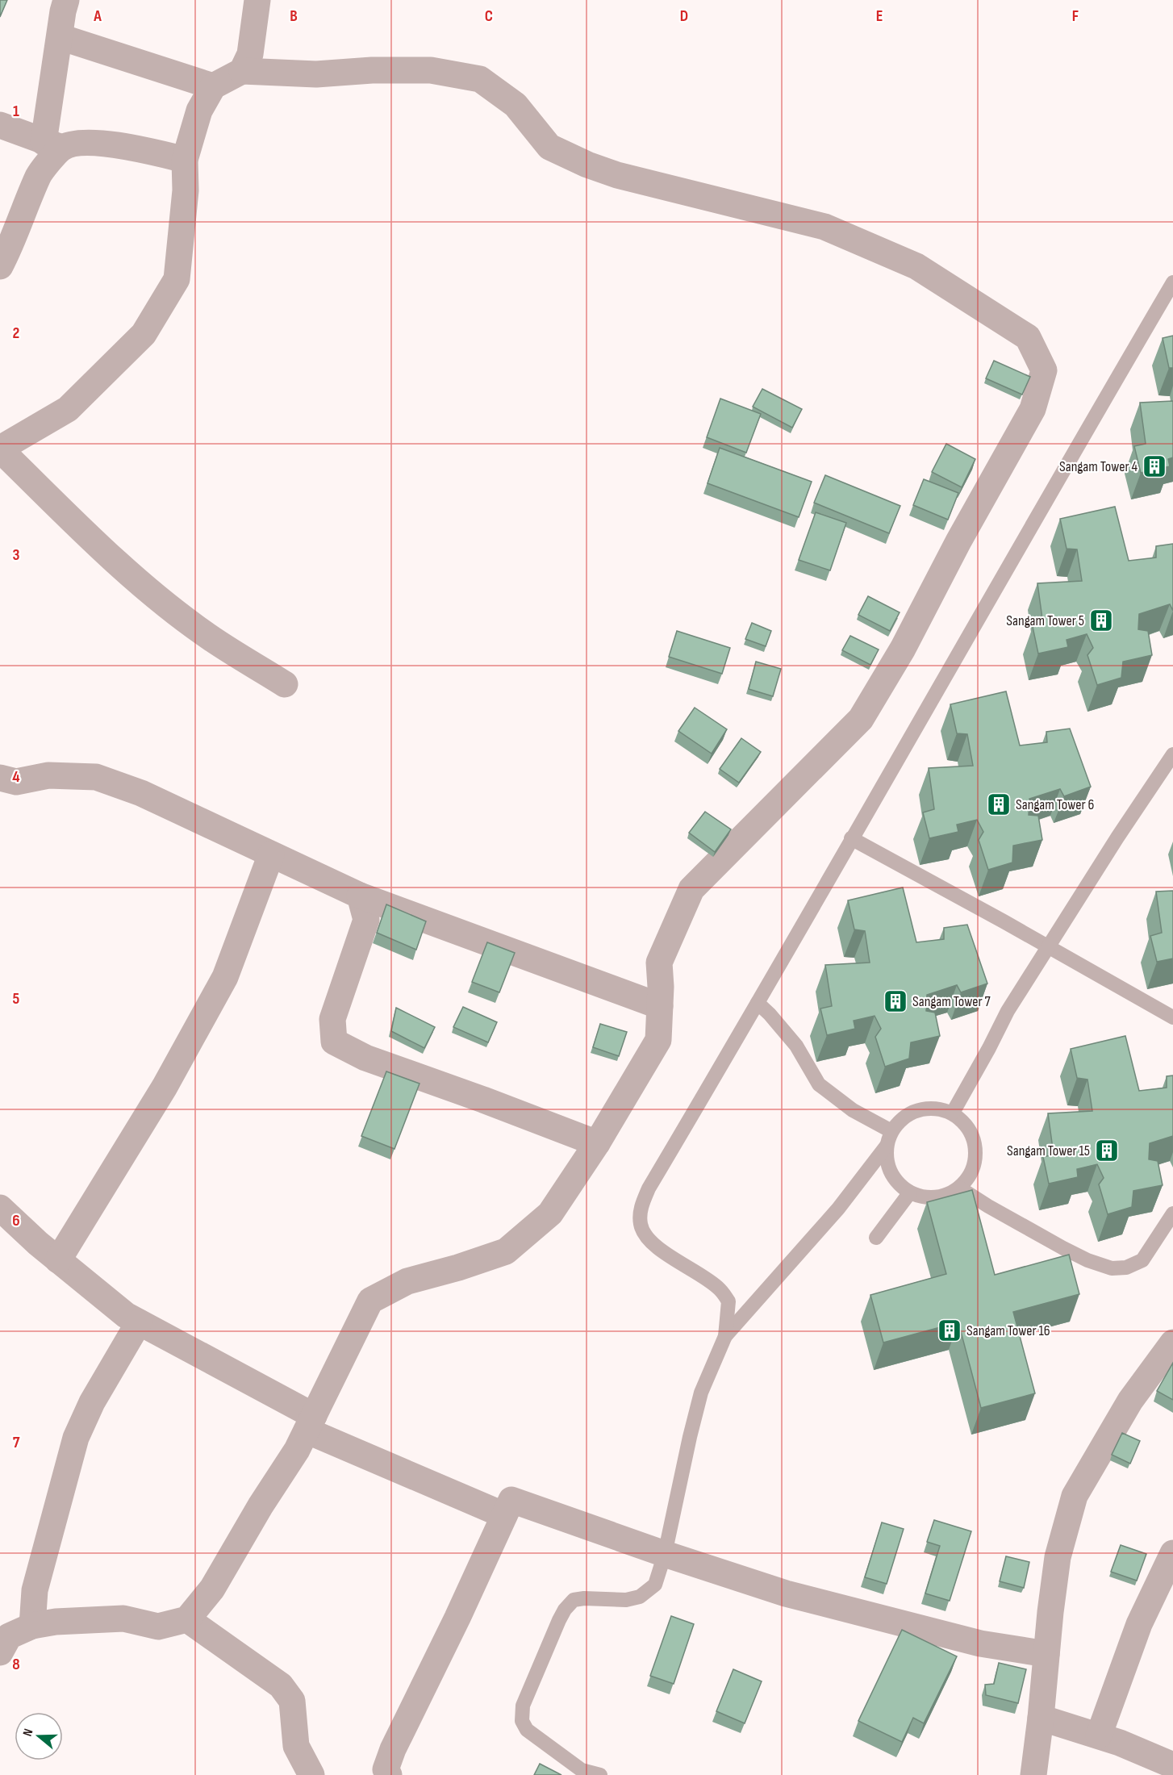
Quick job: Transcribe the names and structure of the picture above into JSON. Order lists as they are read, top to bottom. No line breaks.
{"places":{"building":["Sangam Tower 4","Sangam Tower 5","Sangam Tower 6","Sangam Tower 7","Sangam Tower 15","Sangam Tower 16"]},"north":"left","grid":{"columns":["A","B","C","D","E","F"],"rows":["1","2","3","4","5","6","7","8"]}}
